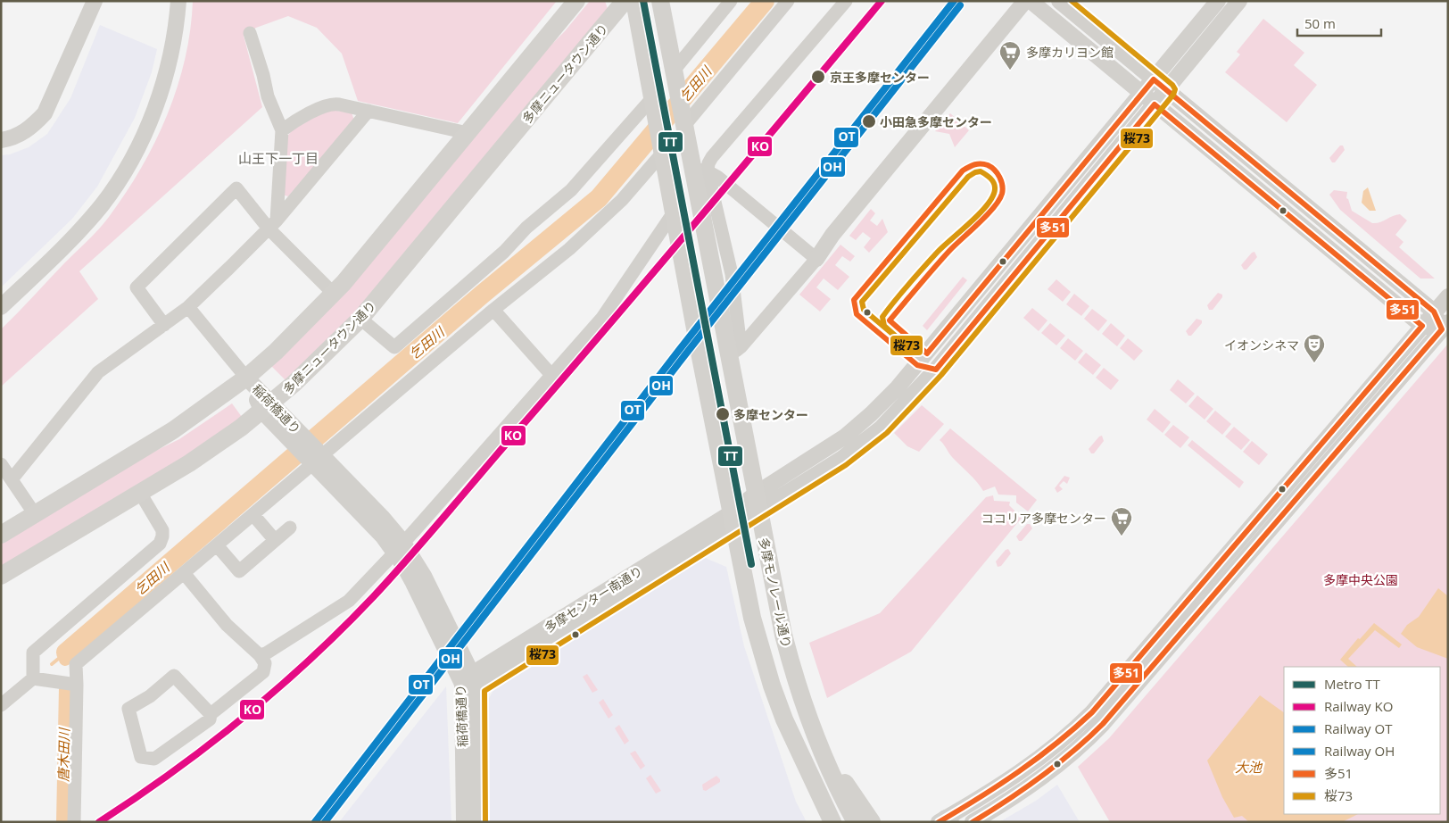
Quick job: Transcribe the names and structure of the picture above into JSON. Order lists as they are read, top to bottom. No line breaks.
{"streets":{"main road":["多摩ニュータウン通り","多摩モノレール通り"],"street":["稲荷橋通り","多摩センター南通り"]},"crossings":[["多摩ニュータウン通り","稲荷橋通り"],["稲荷橋通り","多摩センター南通り"],["多摩モノレール通り","多摩センター南通り"]],"districts":["山王下一丁目"],"water":["乞田川","唐木田川","大池"],"parks":["多摩中央公園"],"places":{"supermarket":["多摩カリヨン館","ココリア多摩センター"],"other":["京王多摩センター","小田急多摩センター","多摩センター"],"theatre":["イオンシネマ"]},"lines":["metro line TT","rail line KO","rail line OT","transit line 桜73","rail line OH","transit line 多51"],"legend":["Metro TT","Railway KO","Railway OT","Railway OH","多51","桜73"],"scale_bar":"50 m"}
